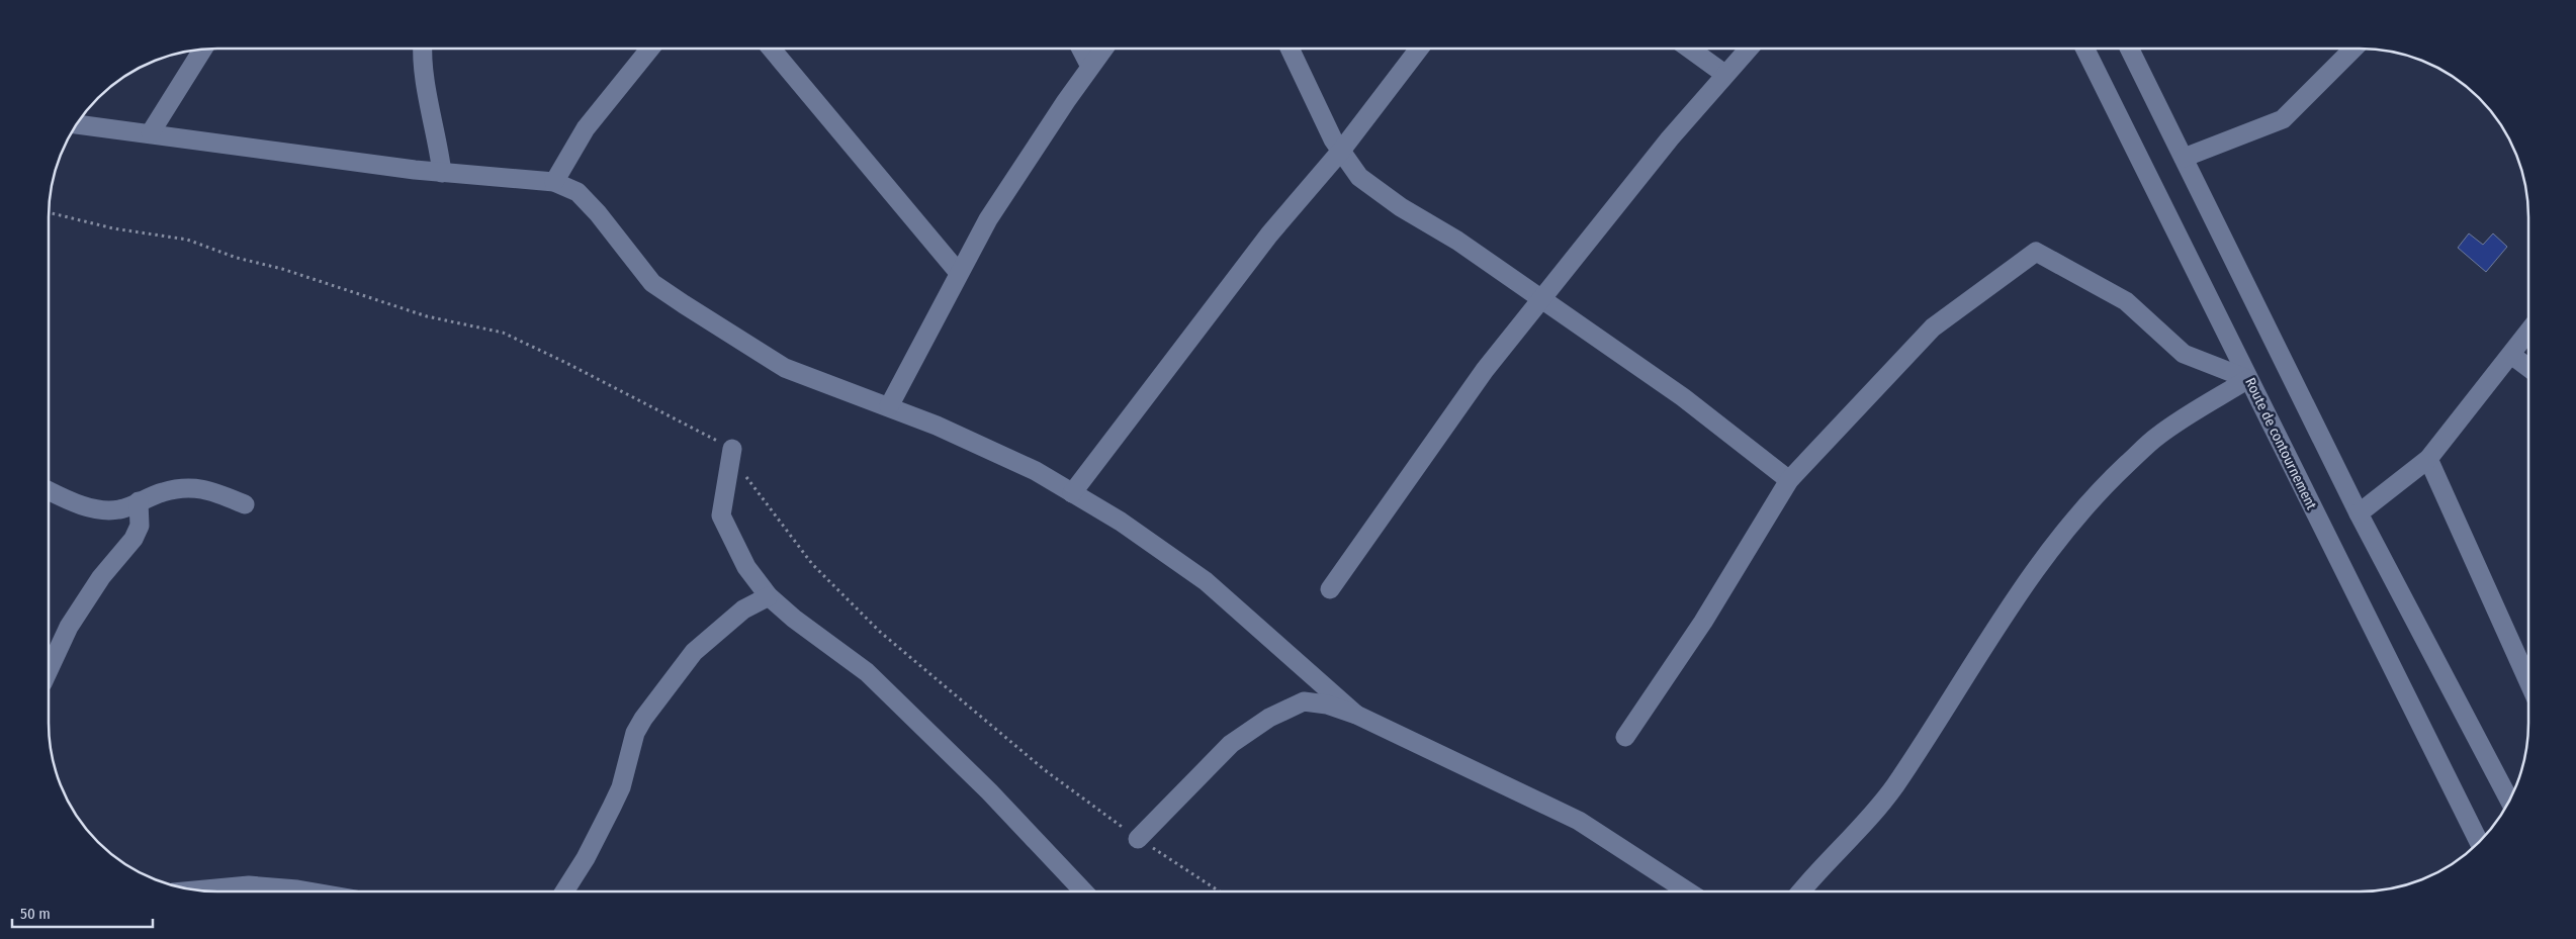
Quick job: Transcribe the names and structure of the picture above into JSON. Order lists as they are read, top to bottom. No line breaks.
{"streets":{"street":["Route de contournement"]},"scale_bar":"50 m"}
